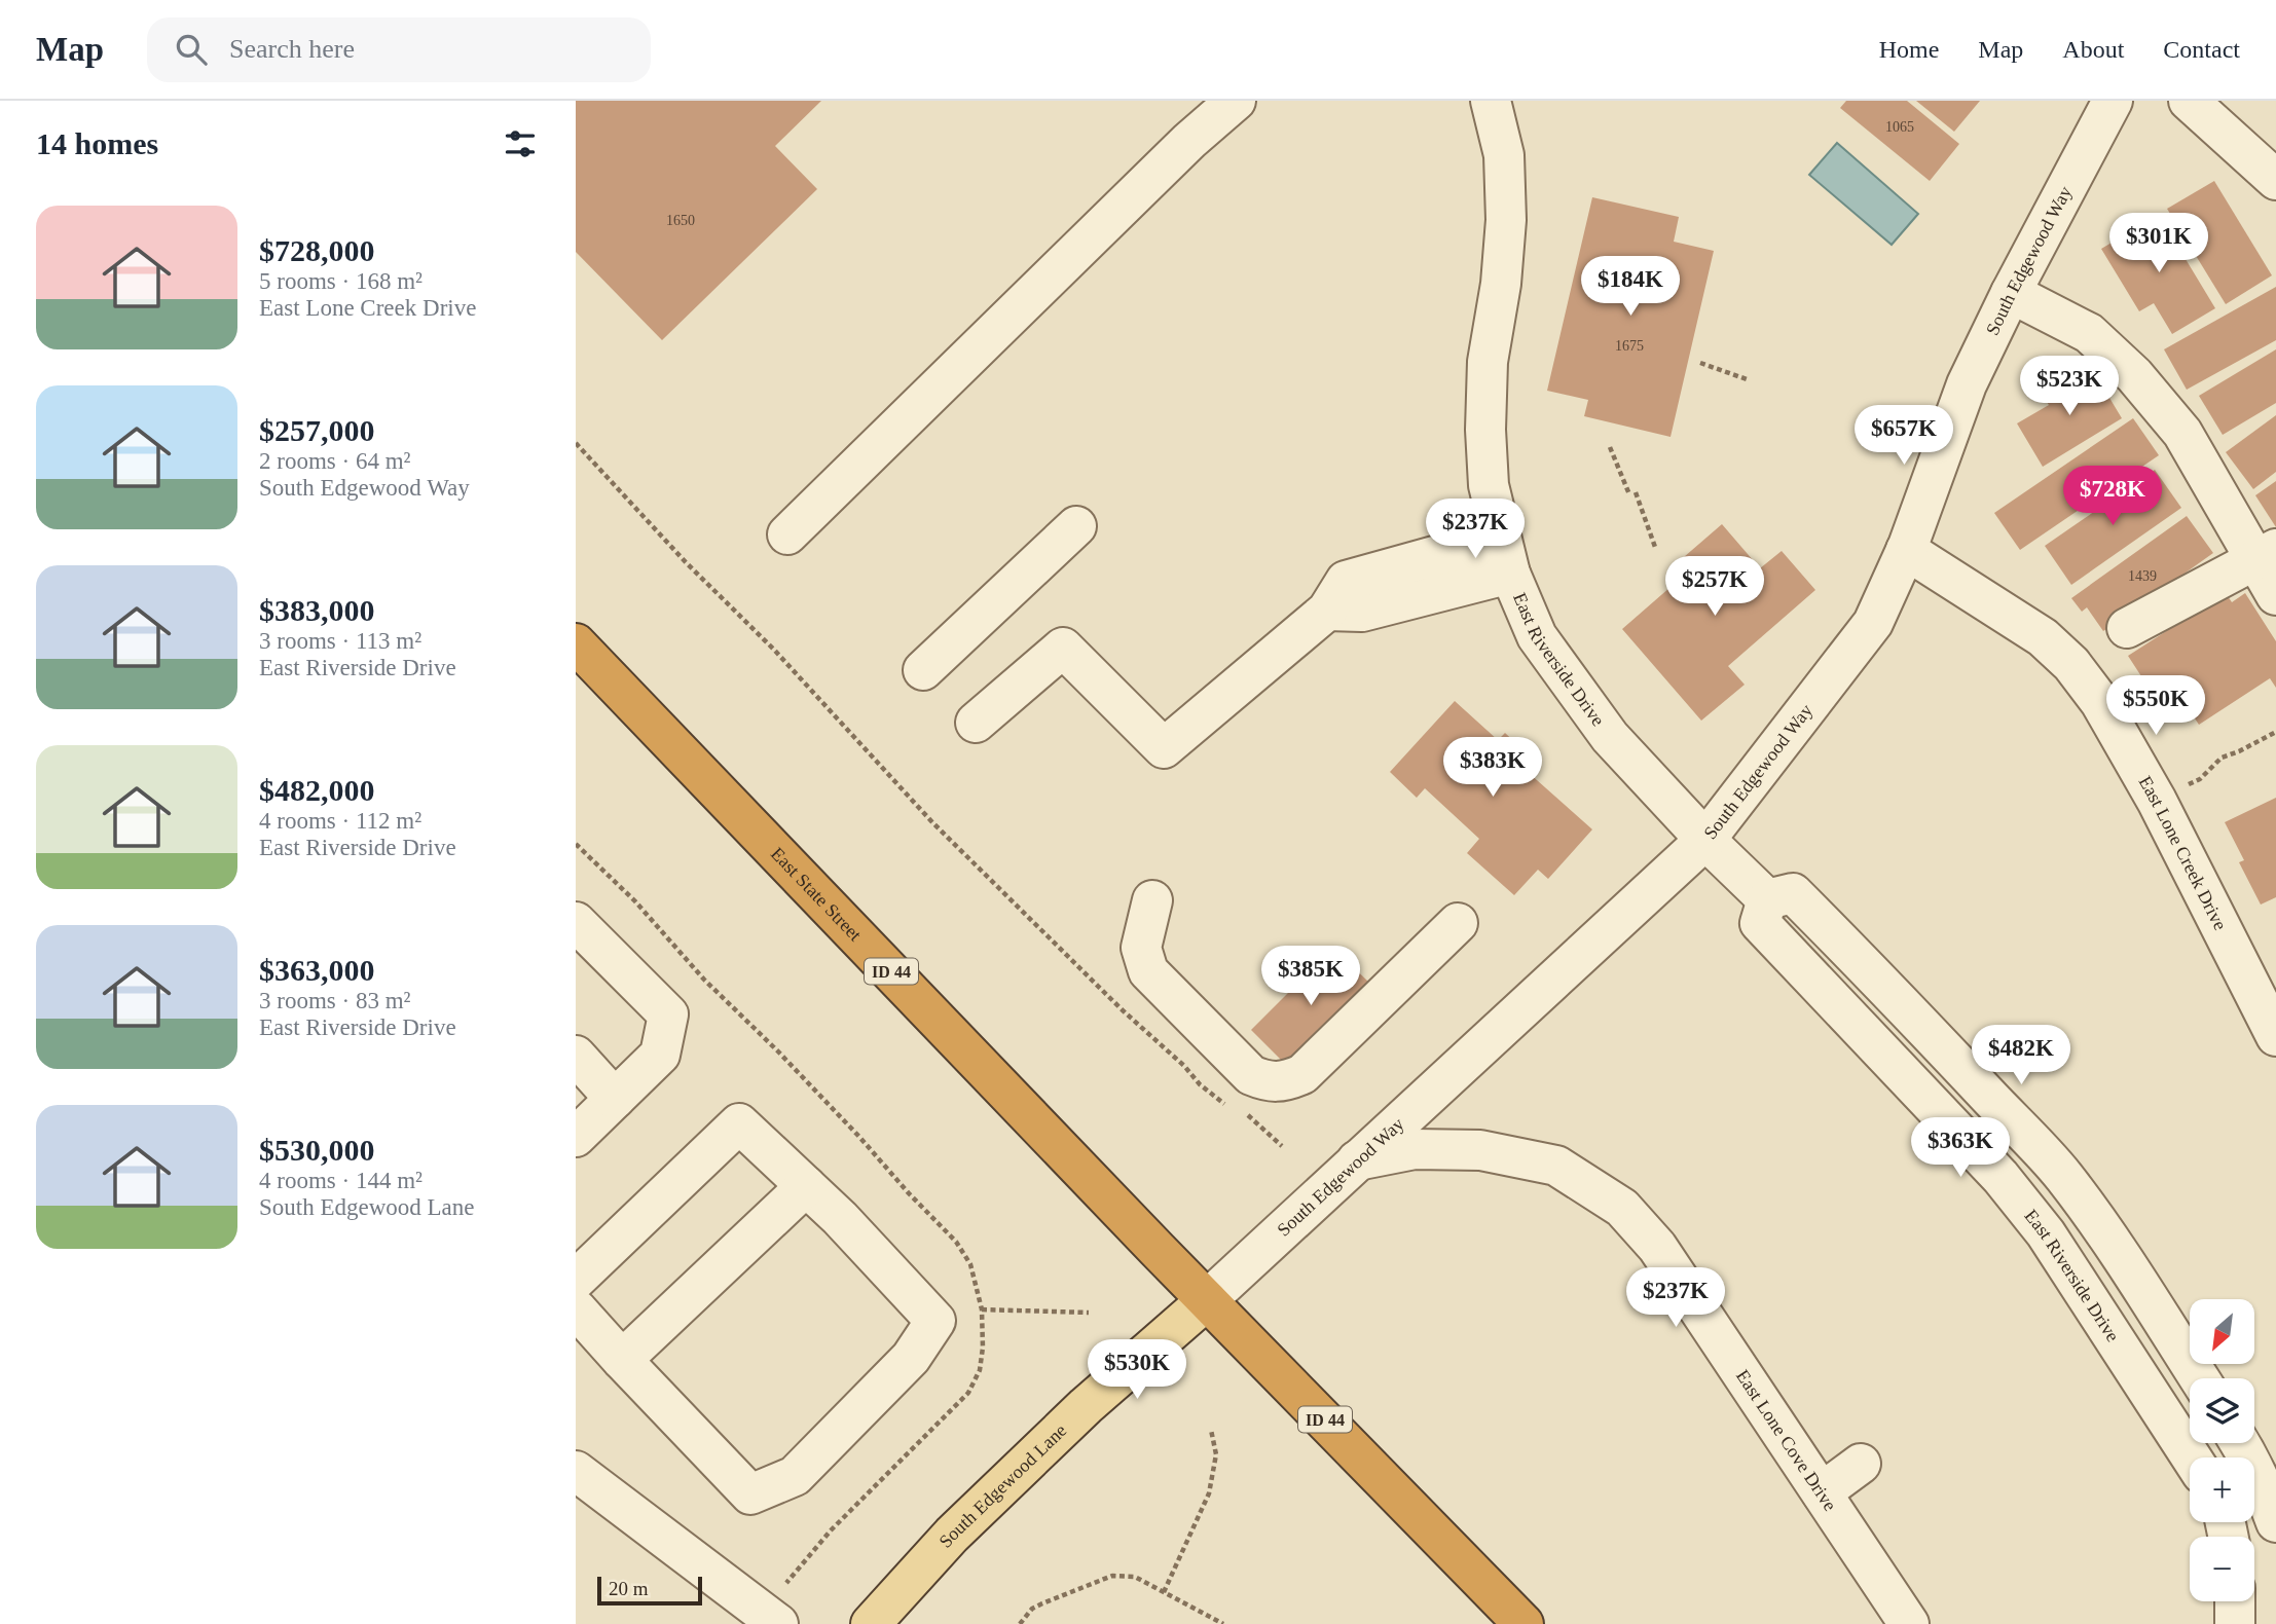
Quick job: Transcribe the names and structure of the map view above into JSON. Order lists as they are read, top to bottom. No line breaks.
{"streets":{"highway":["East State Street","ID 44"],"main road":["South Edgewood Lane"],"street":["South Edgewood Way","East Riverside Drive","East Lone Creek Drive","East Lone Cove Drive"]},"crossings":[["South Edgewood Way","East Riverside Drive"],["South Edgewood Way","East Lone Creek Drive"],["South Edgewood Way","East State Street"],["South Edgewood Way","ID 44"],["South Edgewood Way","East Lone Cove Drive"],["South Edgewood Way","South Edgewood Lane"],["East State Street","ID 44"],["East State Street","South Edgewood Lane"],["ID 44","South Edgewood Lane"]],"house_numbers":["1065","1650","1675","1439"],"scale_bar":"20 m","north":"bottom left","page":{"header":"Map","search":"Search here","nav":["Home","Map","About","Contact"],"heading":"14 homes","list":[{"name":"$728,000","note":"5 rooms · 168 m² · East Lone Creek Drive"},{"name":"$257,000","note":"2 rooms · 64 m² · South Edgewood Way"},{"name":"$383,000","note":"3 rooms · 113 m² · East Riverside Drive"},{"name":"$482,000","note":"4 rooms · 112 m² · East Riverside Drive"},{"name":"$363,000","note":"3 rooms · 83 m² · East Riverside Drive"},{"name":"$530,000","note":"4 rooms · 144 m² · South Edgewood Lane"}],"price":["$301K","$184K","$523K","$657K","$728K","$237K","$257K","$550K","$383K","$385K","$482K","$363K","$237K","$530K"],"map_buttons":["+","−"],"scale":"20 m"}}
